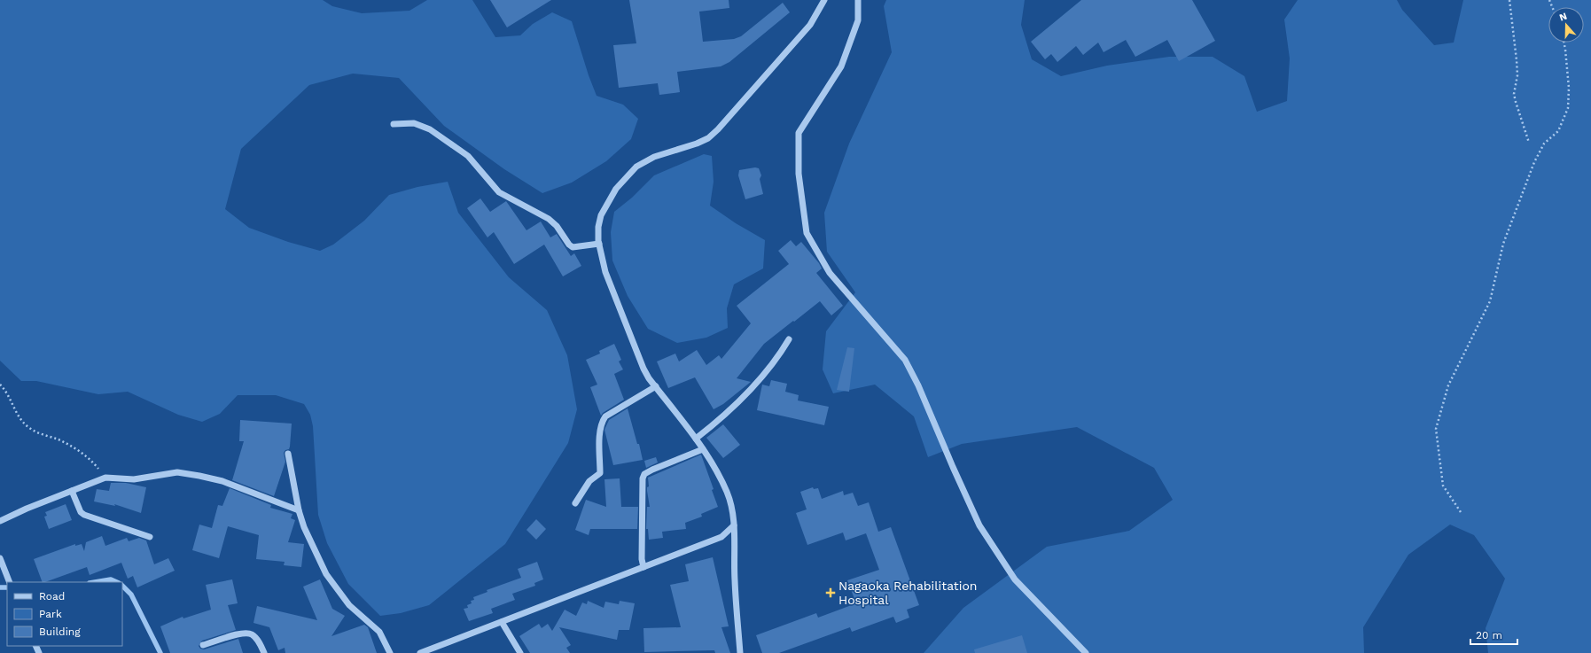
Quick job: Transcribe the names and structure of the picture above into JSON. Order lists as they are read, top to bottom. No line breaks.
{"places":{"health":["Nagaoka Rehabilitation Hospital"]},"legend":["Road","Park","Building"],"scale_bar":"20 m","north":"top"}
